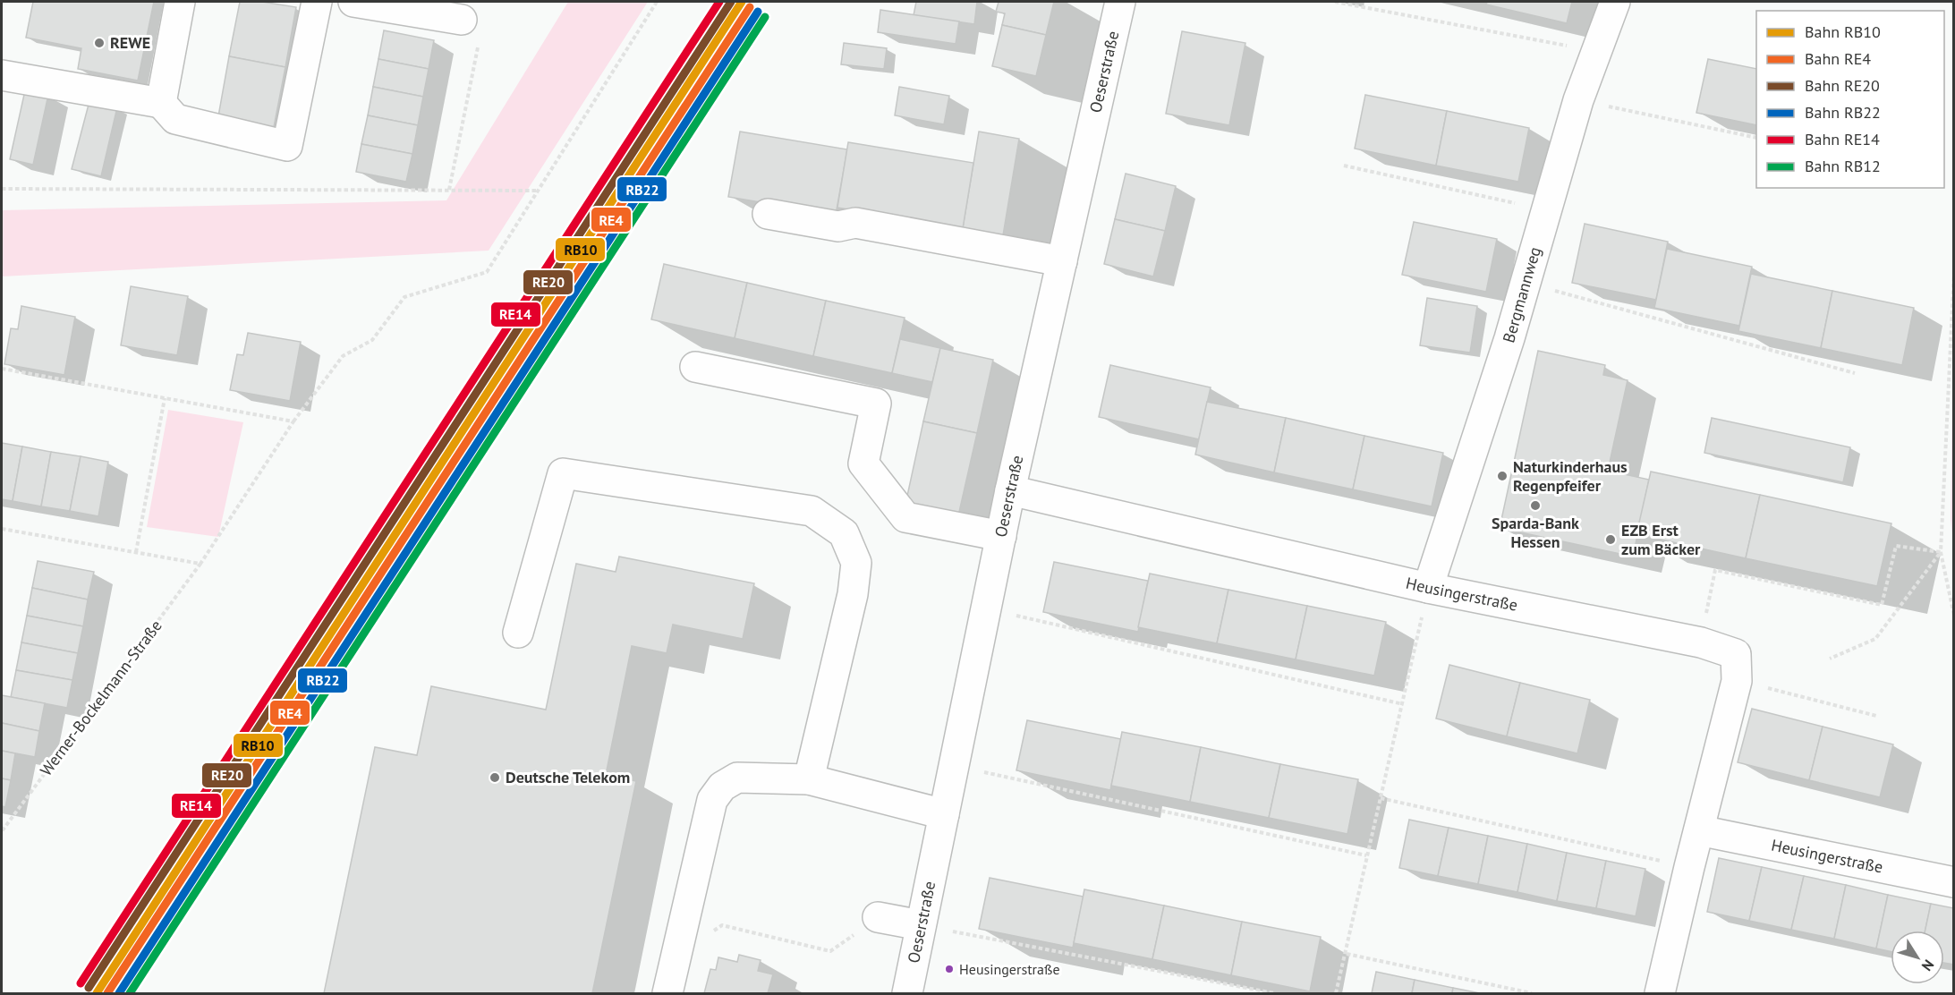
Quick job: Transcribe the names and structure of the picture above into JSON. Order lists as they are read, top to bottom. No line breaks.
{"streets":{"street":["Oeserstraße","Bergmannweg","Heusingerstraße"],"path":["Werner-Bockelmann-Straße"]},"crossings":[["Oeserstraße","Heusingerstraße"],["Bergmannweg","Heusingerstraße"]],"places":["REWE","Naturkinderhaus Regenpfeifer","Sparda-Bank Hessen","EZB Erst zum Bäcker","Deutsche Telekom","Heusingerstraße"],"lines":["rail line RB10","rail line RE20","rail line RE14","rail line RE4","rail line RB22","rail line RB12"],"legend":["Bahn RB10","Bahn RE4","Bahn RE20","Bahn RB22","Bahn RE14","Bahn RB12"],"north":"bottom right"}
